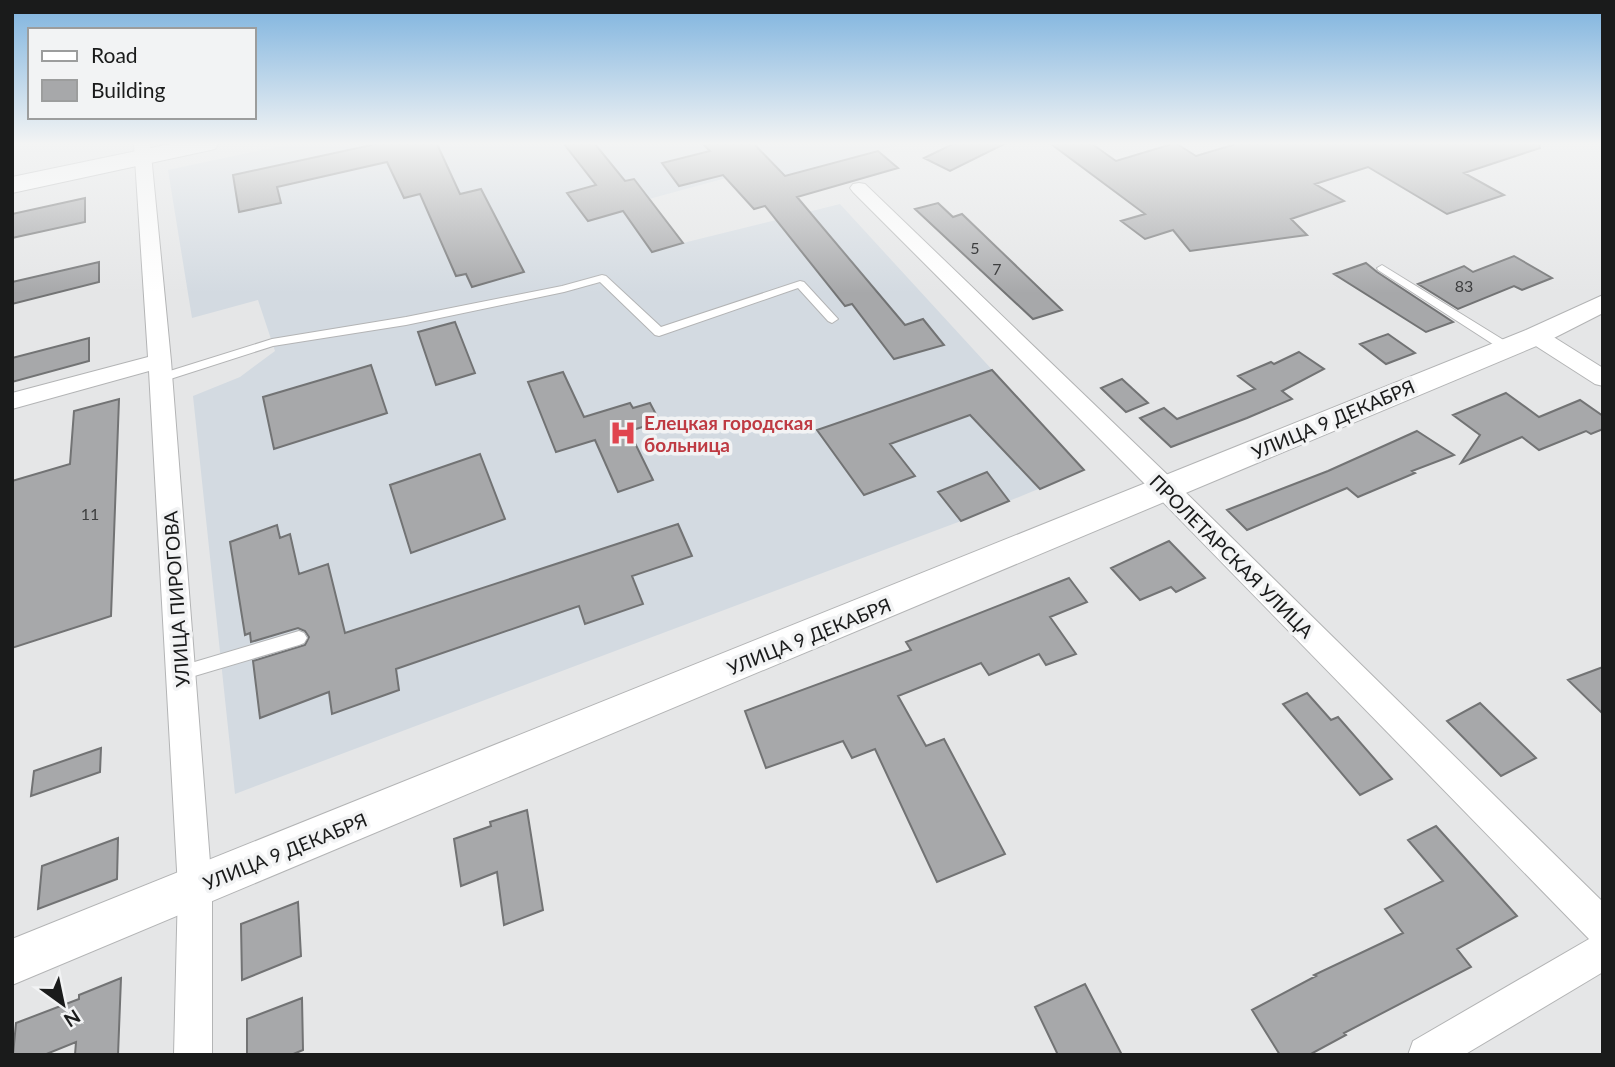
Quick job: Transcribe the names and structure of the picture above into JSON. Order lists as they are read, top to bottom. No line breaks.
{"streets":{"street":["УЛИЦА 9 ДЕКАБРЯ","ПРОЛЕТАРСКАЯ УЛИЦА","УЛИЦА ПИРОГОВА"]},"crossings":[["УЛИЦА 9 ДЕКАБРЯ","ПРОЛЕТАРСКАЯ УЛИЦА"],["УЛИЦА 9 ДЕКАБРЯ","УЛИЦА ПИРОГОВА"]],"places":{"hospital":["Елецкая городская больница"]},"house_numbers":["5","7","83","11"],"legend":["Road","Building"],"north":"bottom right"}
